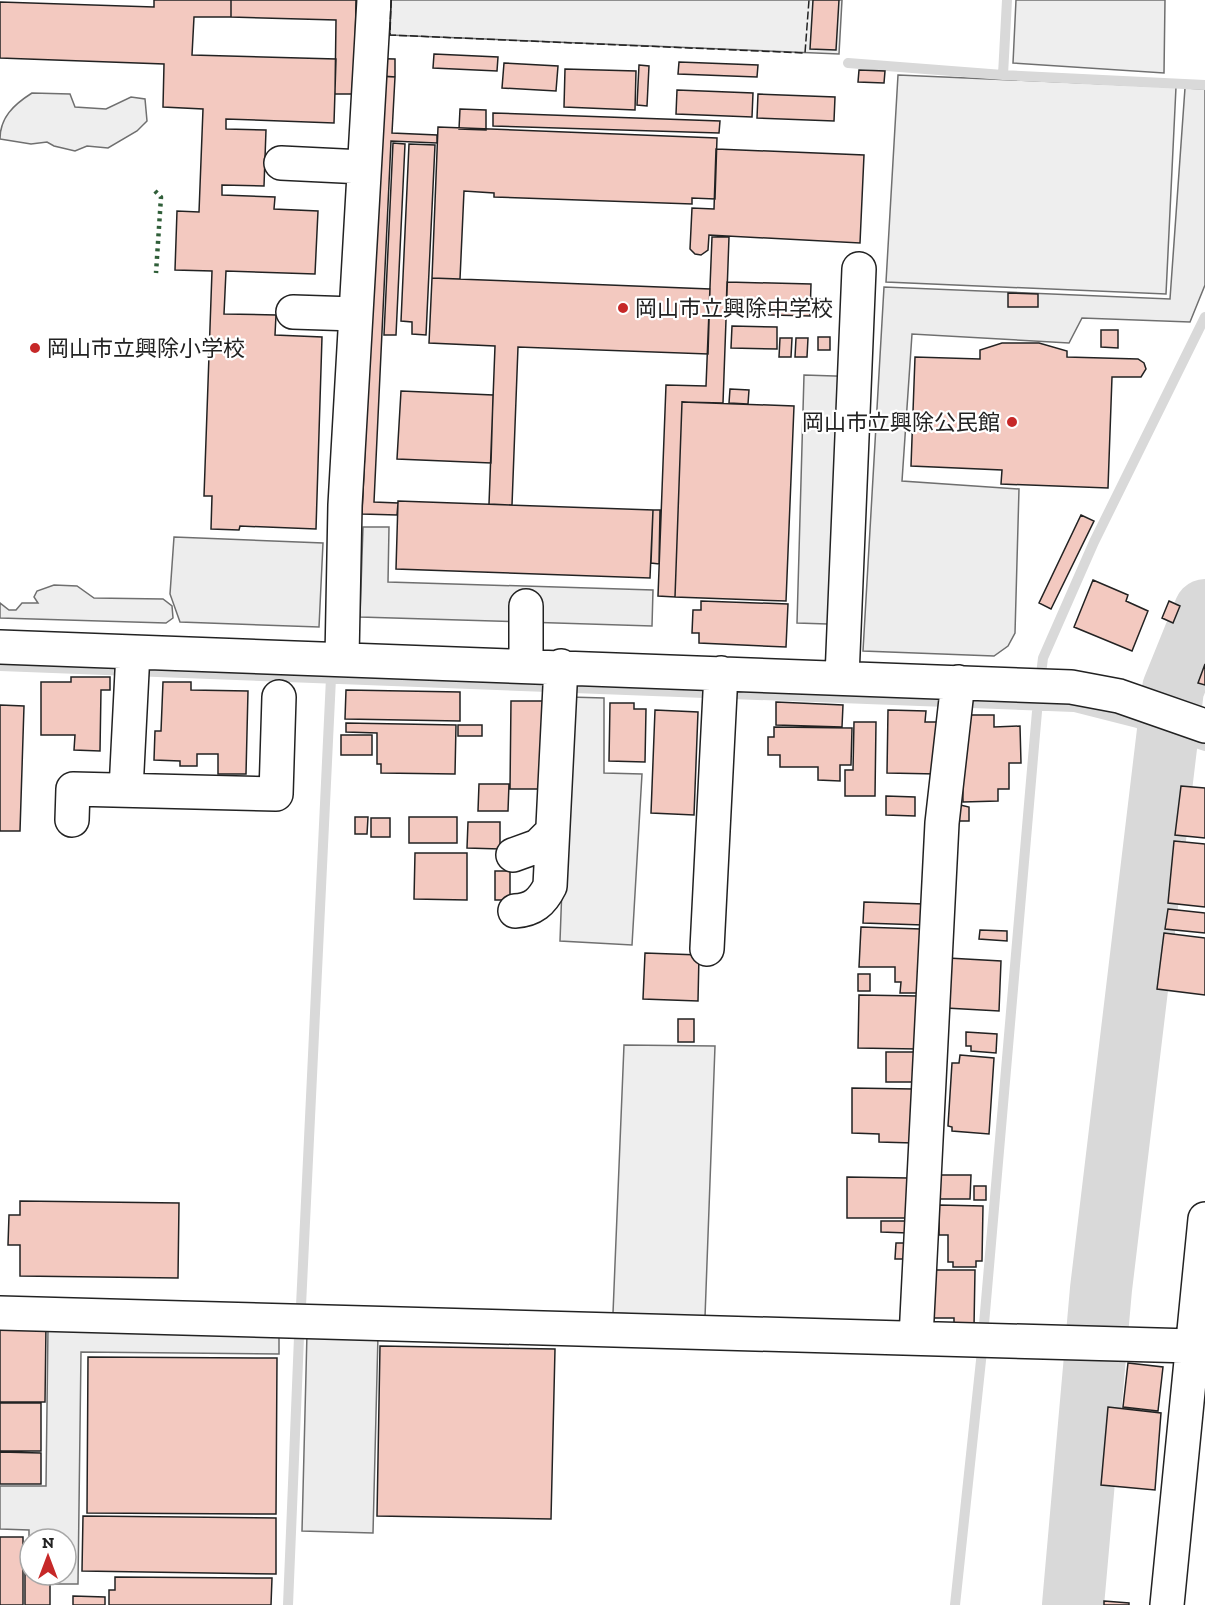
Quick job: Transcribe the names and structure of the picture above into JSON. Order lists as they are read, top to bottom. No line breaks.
{"places":["岡山市立興除中学校","岡山市立興除小学校","岡山市立興除公民館"],"north":"top"}
